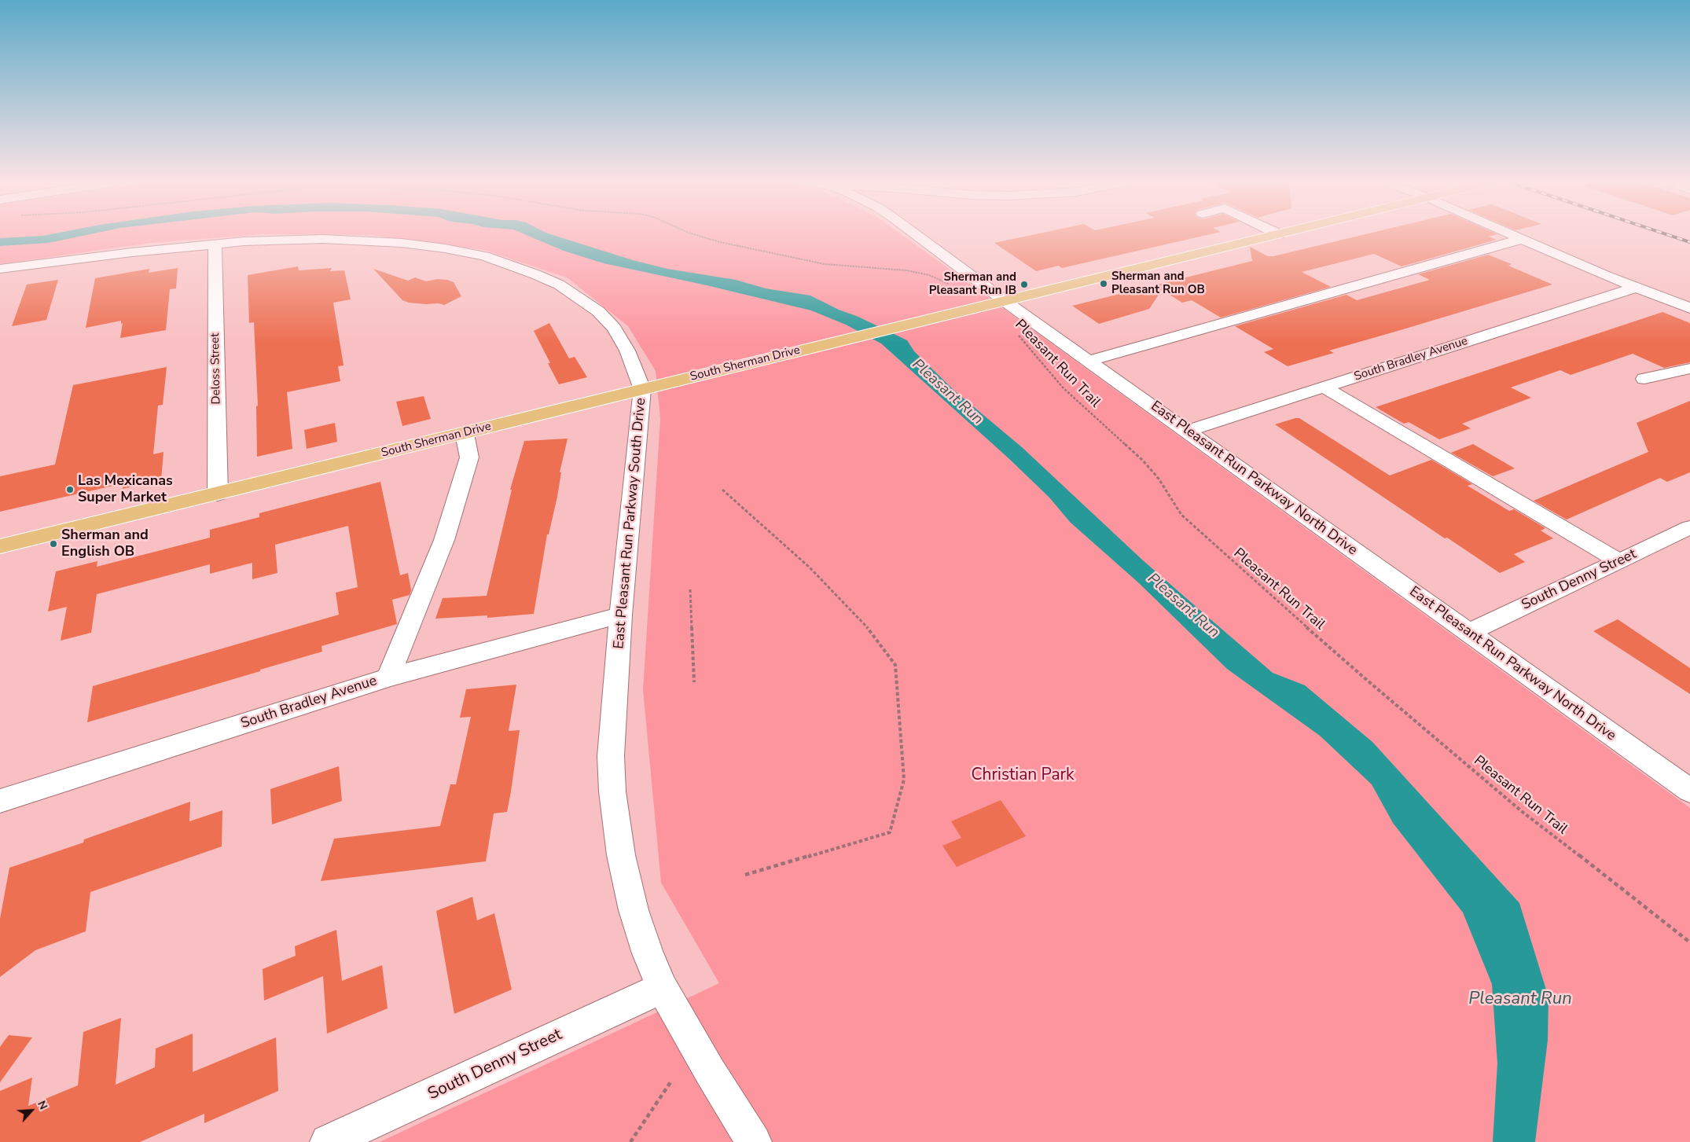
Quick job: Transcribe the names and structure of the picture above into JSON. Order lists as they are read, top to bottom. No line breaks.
{"streets":{"main road":["South Sherman Drive"],"street":["South Bradley Avenue","Deloss Street","East Pleasant Run Parkway North Drive","East Pleasant Run Parkway South Drive","South Denny Street"],"path":["Pleasant Run Trail"]},"crossings":[["South Bradley Avenue","East Pleasant Run Parkway North Drive"],["South Bradley Avenue","East Pleasant Run Parkway South Drive"],["South Sherman Drive","Deloss Street"],["South Sherman Drive","East Pleasant Run Parkway North Drive"],["South Sherman Drive","East Pleasant Run Parkway South Drive"],["Deloss Street","East Pleasant Run Parkway South Drive"],["East Pleasant Run Parkway North Drive","South Denny Street"],["East Pleasant Run Parkway South Drive","South Denny Street"]],"water":["Pleasant Run"],"parks":["Christian Park"],"places":["Sherman and Pleasant Run OB","Sherman and Pleasant Run IB","Las Mexicanas Super Market","Sherman and English OB"],"north":"top right"}
